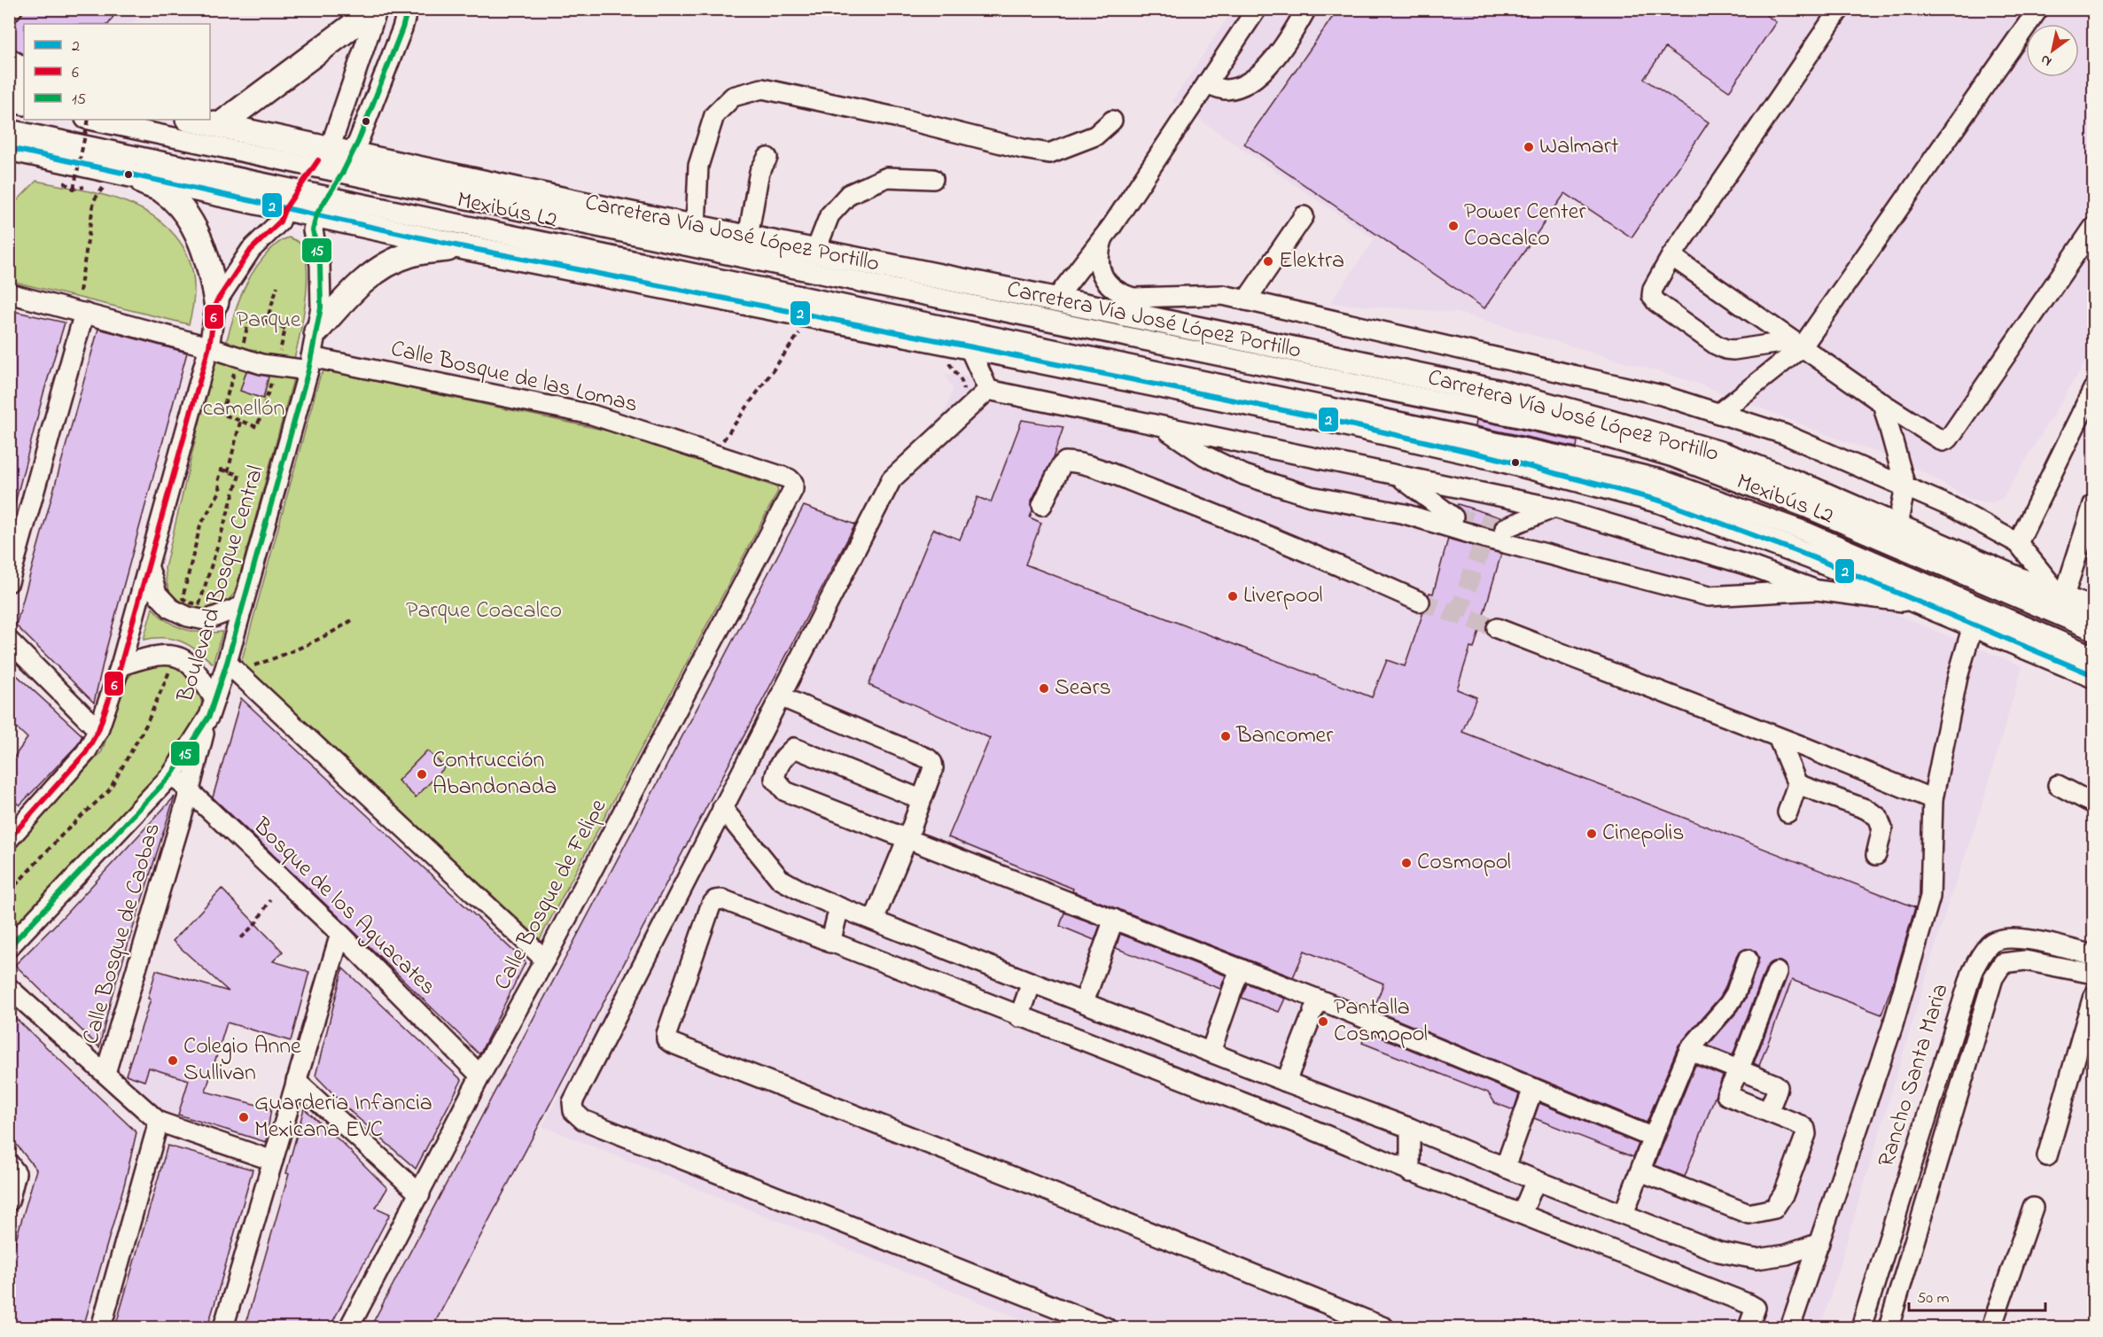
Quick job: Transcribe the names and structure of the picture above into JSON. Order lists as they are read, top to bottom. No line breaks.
{"streets":{"main road":["Carretera Vía José López Portillo"],"street":["Mexibús L2","Calle Bosque de las Lomas","Boulevard Bosque Central","Calle Bosque de Felipe","Bosque de los Aguacates","Calle Bosque de Caobas","Rancho Santa Maria"]},"crossings":[["Mexibús L2","Carretera Vía José López Portillo"],["Mexibús L2","Boulevard Bosque Central"],["Calle Bosque de las Lomas","Boulevard Bosque Central"],["Calle Bosque de las Lomas","Calle Bosque de Felipe"],["Boulevard Bosque Central","Bosque de los Aguacates"],["Boulevard Bosque Central","Calle Bosque de Caobas"],["Calle Bosque de Felipe","Bosque de los Aguacates"],["Bosque de los Aguacates","Calle Bosque de Caobas"]],"parks":["Parque","camellón","Parque Coacalco"],"places":["Walmart","Power Center Coacalco","Elektra","Liverpool","Sears","Bancomer","Contrucción Abandonada","Cinepolis","Cosmopol","Pantalla Cosmopol","Colegio Anne Sullivan","Guarderia Infancia Mexicana EVC"],"lines":["transit line 15","transit line 2","transit line 6"],"legend":["2","6","15"],"scale_bar":"50 m","north":"bottom left"}
